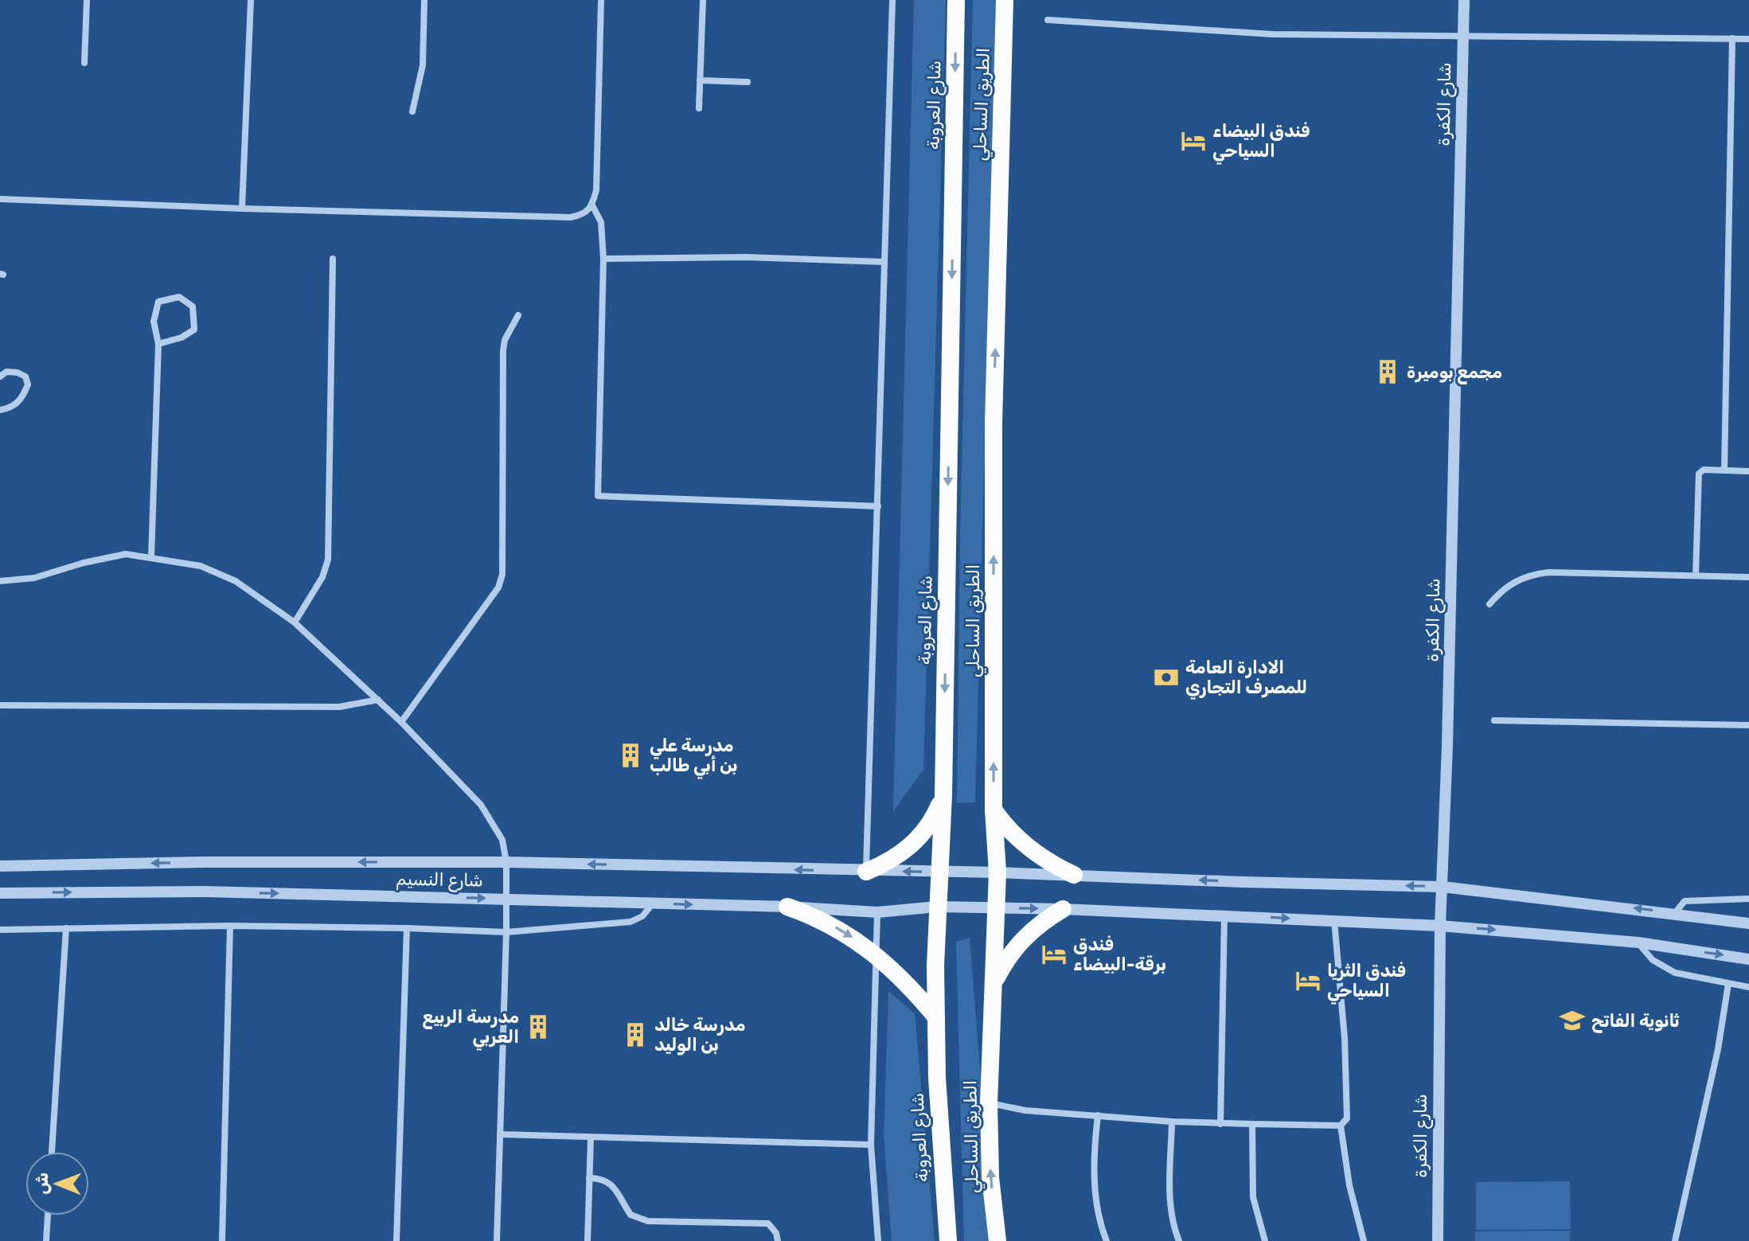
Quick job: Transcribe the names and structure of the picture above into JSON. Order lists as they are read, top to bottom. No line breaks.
{"streets":{"highway":["الطريق الساحلي","شارع العروبة"],"street":["شارع الكفرة","شارع النسيم"]},"crossings":[["الطريق الساحلي","شارع النسيم"],["شارع الكفرة","شارع النسيم"],["شارع العروبة","شارع النسيم"]],"one_way":["الطريق الساحلي","شارع العروبة"],"places":{"hotel":["فندق البيضاء السياحي","فندق برقة-البيضاء","فندق الثريا السياحي"],"building":["مجمع بوميرة","مدرسة علي بن أبي طالب","مدرسة الربيع العربي","مدرسة خالد بن الوليد"],"bank":["الادارة العامة للمصرف التجاري"],"school or university":["ثانوية الفاتح"]},"north":"left"}
